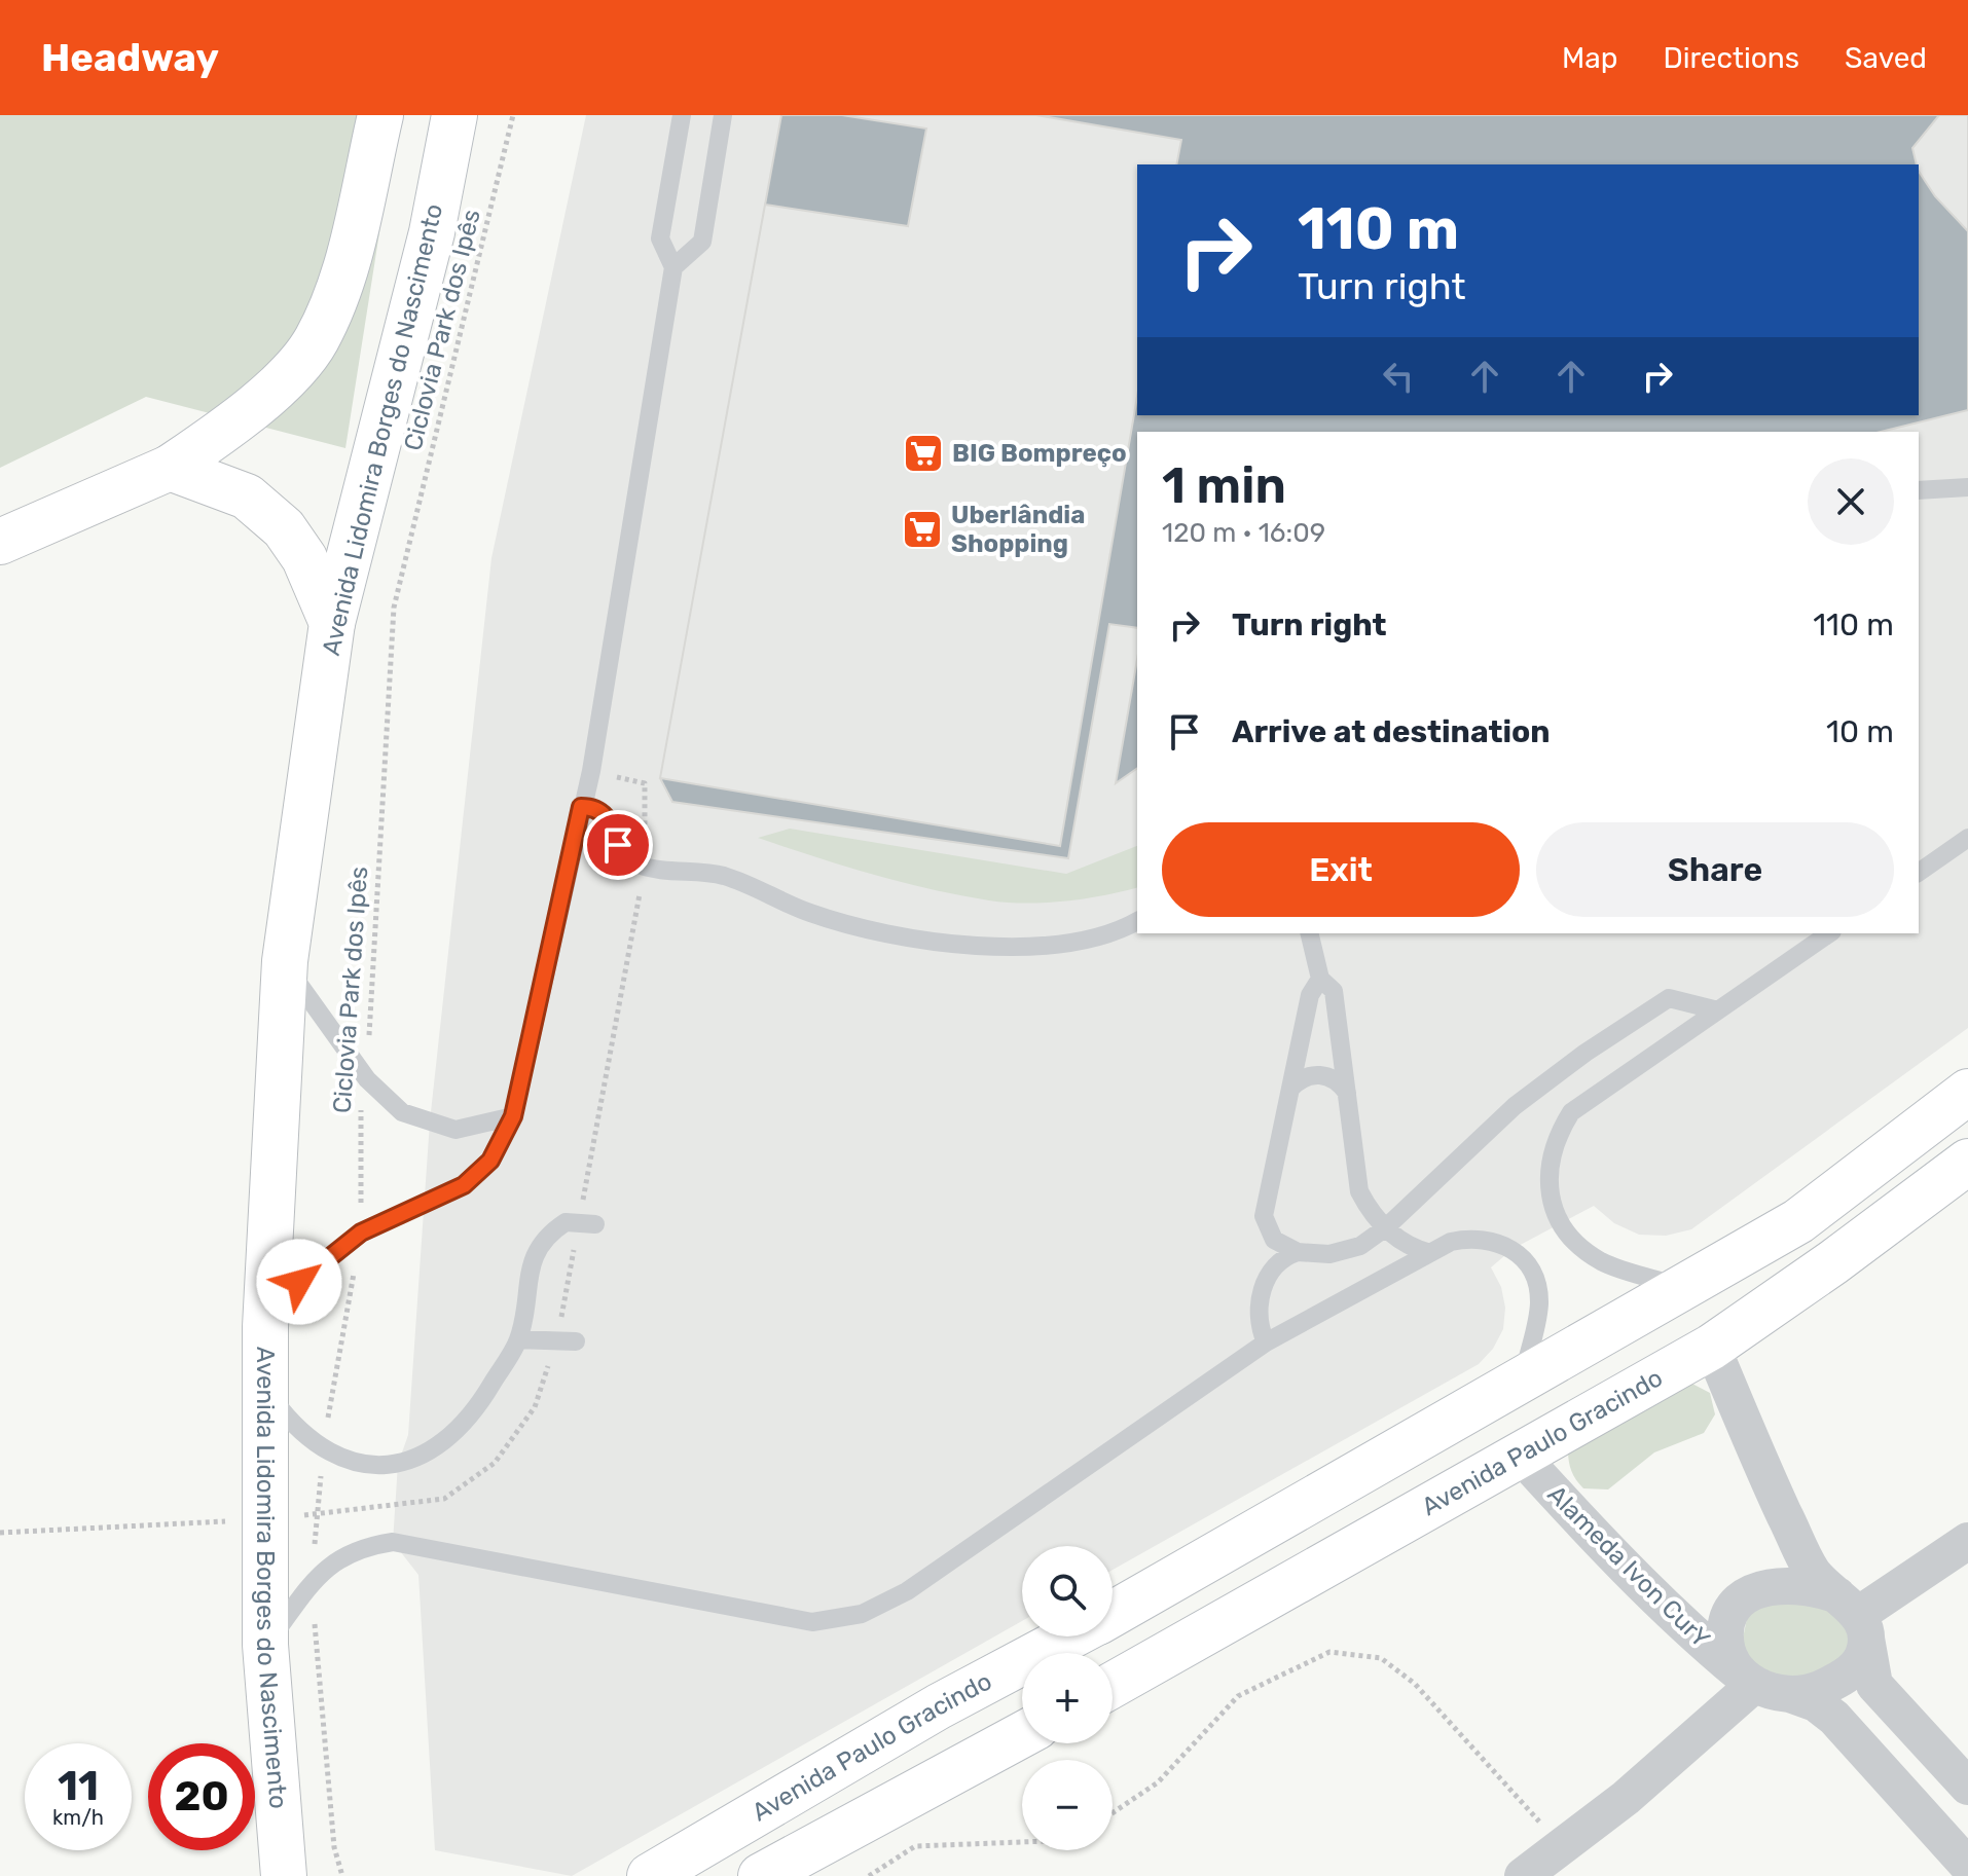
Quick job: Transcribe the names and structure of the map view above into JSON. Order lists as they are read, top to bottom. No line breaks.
{"streets":{"street":["Avenida Lidomira Borges do Nascimento","Avenida Paulo Gracindo","Alameda Ivon CurY"],"path":["Ciclovia Park dos Ipês"]},"crossings":[["Avenida Paulo Gracindo","Alameda Ivon CurY"]],"places":{"supermarket":["BIG Bompreço","Uberlândia Shopping"]},"page":{"header":"Headway","nav":["Map","Directions","Saved"],"turn":["110 m","Turn right"],"heading":["1 min","120 m · 16:09"],"list":[{"name":"Turn right","value":"110 m"},{"name":"Arrive at destination","value":"10 m"}],"buttons":["Exit","Share"],"map_buttons":["+","−"],"speed":"11 km/h","limit":"20"}}
